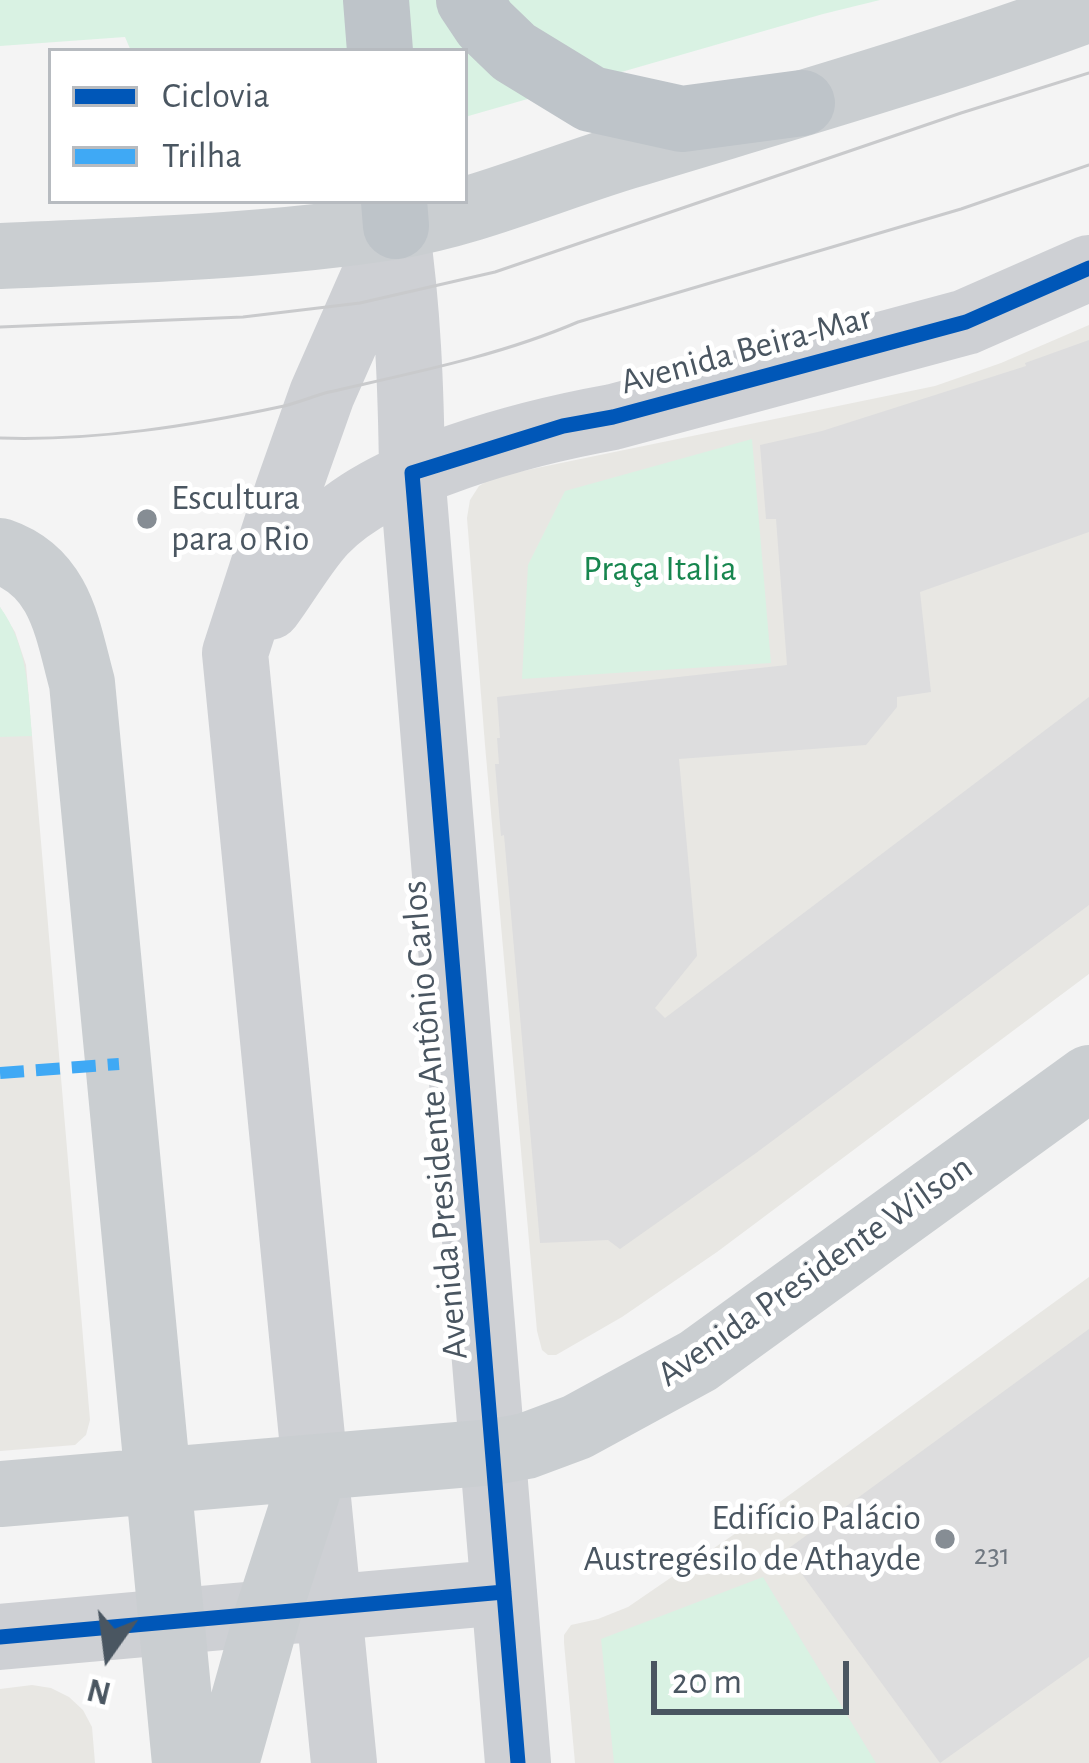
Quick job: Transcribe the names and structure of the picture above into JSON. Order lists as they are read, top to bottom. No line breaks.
{"streets":{"main road":["Avenida Beira-Mar","Avenida Presidente Antônio Carlos","Avenida Presidente Wilson"]},"crossings":[["Avenida Beira-Mar","Avenida Presidente Antônio Carlos"],["Avenida Presidente Antônio Carlos","Avenida Presidente Wilson"]],"parks":["Praça Italia"],"places":["Escultura para o Rio","Edifício Palácio Austregésilo de Athayde"],"house_numbers":["231"],"legend":["Ciclovia","Trilha"],"scale_bar":"20 m","north":"bottom"}
